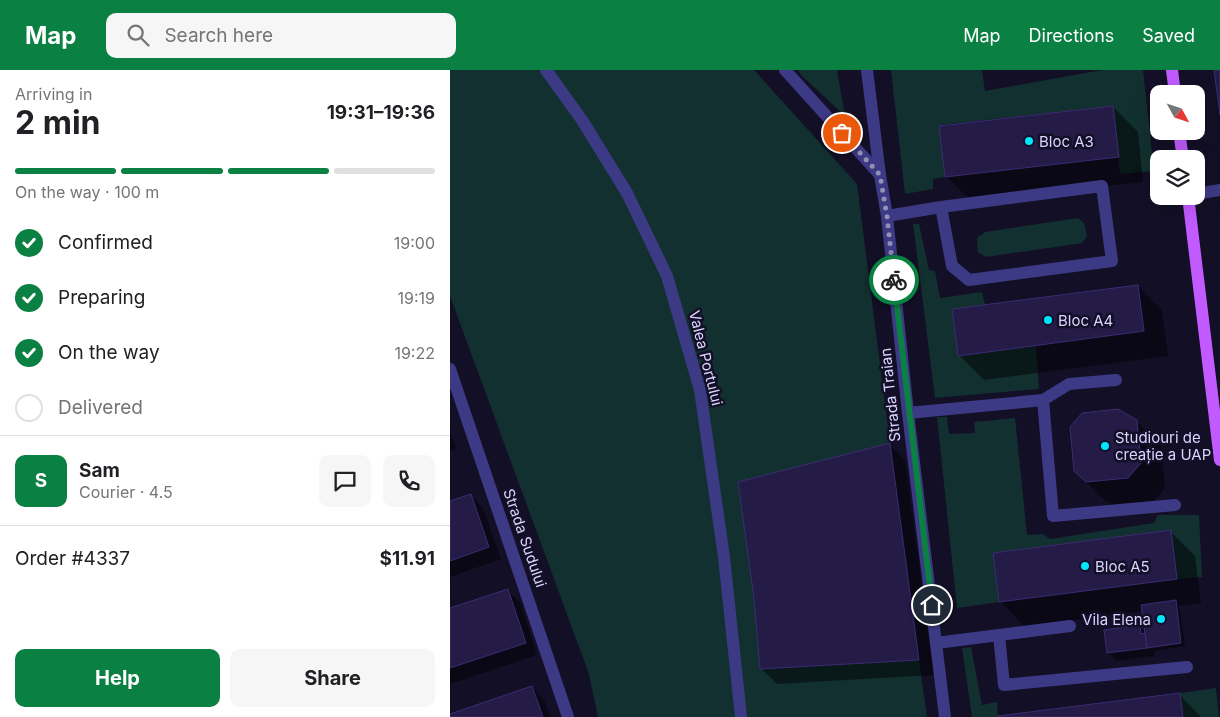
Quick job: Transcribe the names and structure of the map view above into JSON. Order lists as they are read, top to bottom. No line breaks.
{"streets":{"street":["Valea Portului","Strada Traian","Strada Sudului"]},"places":["Bloc A3","Bloc A4","Studiouri de creație a UAP","Bloc A5","Vila Elena"],"north":"bottom right","page":{"header":"Map","search":"Search here","nav":["Map","Directions","Saved"],"heading":["2 min","Arriving in","19:31–19:36"],"panel":["Sam","Courier · 4.5","Order #4337","$11.91"],"bar":"On the way · 100 m","list":[["Confirmed","19:00"],["Preparing","19:19"],["On the way","19:22"],"Delivered"],"round":"S","buttons":["Help","Share"]}}
